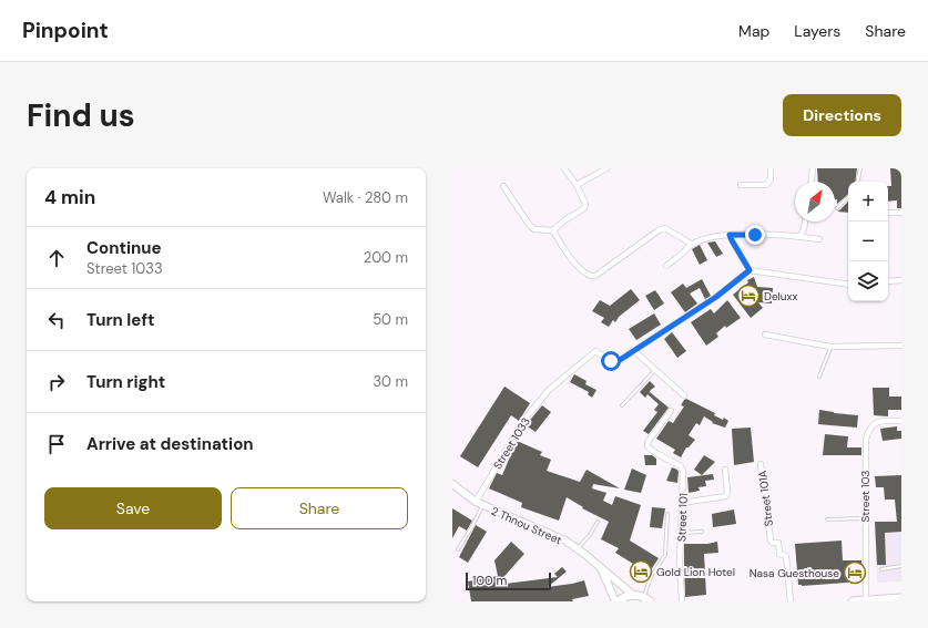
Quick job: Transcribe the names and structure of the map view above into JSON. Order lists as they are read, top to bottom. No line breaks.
{"streets":{"main road":["2 Thnou Street"],"street":["Street 1033","Street 103","Street 101A","Street 101"]},"crossings":[["Street 1033","2 Thnou Street"]],"places":{"hotel":["Deluxx","Gold Lion Hotel","Nasa Guesthouse"]},"scale_bar":"100 m","north":"top right","page":{"header":"Pinpoint","nav":["Map","Layers","Share"],"buttons":["Directions",["Save","Share"]],"title":"Find us","heading":["4 min","Walk · 280 m"],"map_buttons":["+","−"],"list":[["Continue","Street 1033","200 m"],["Turn left","50 m"],["Turn right","30 m"],"Arrive at destination"],"scale":"100 m"}}
